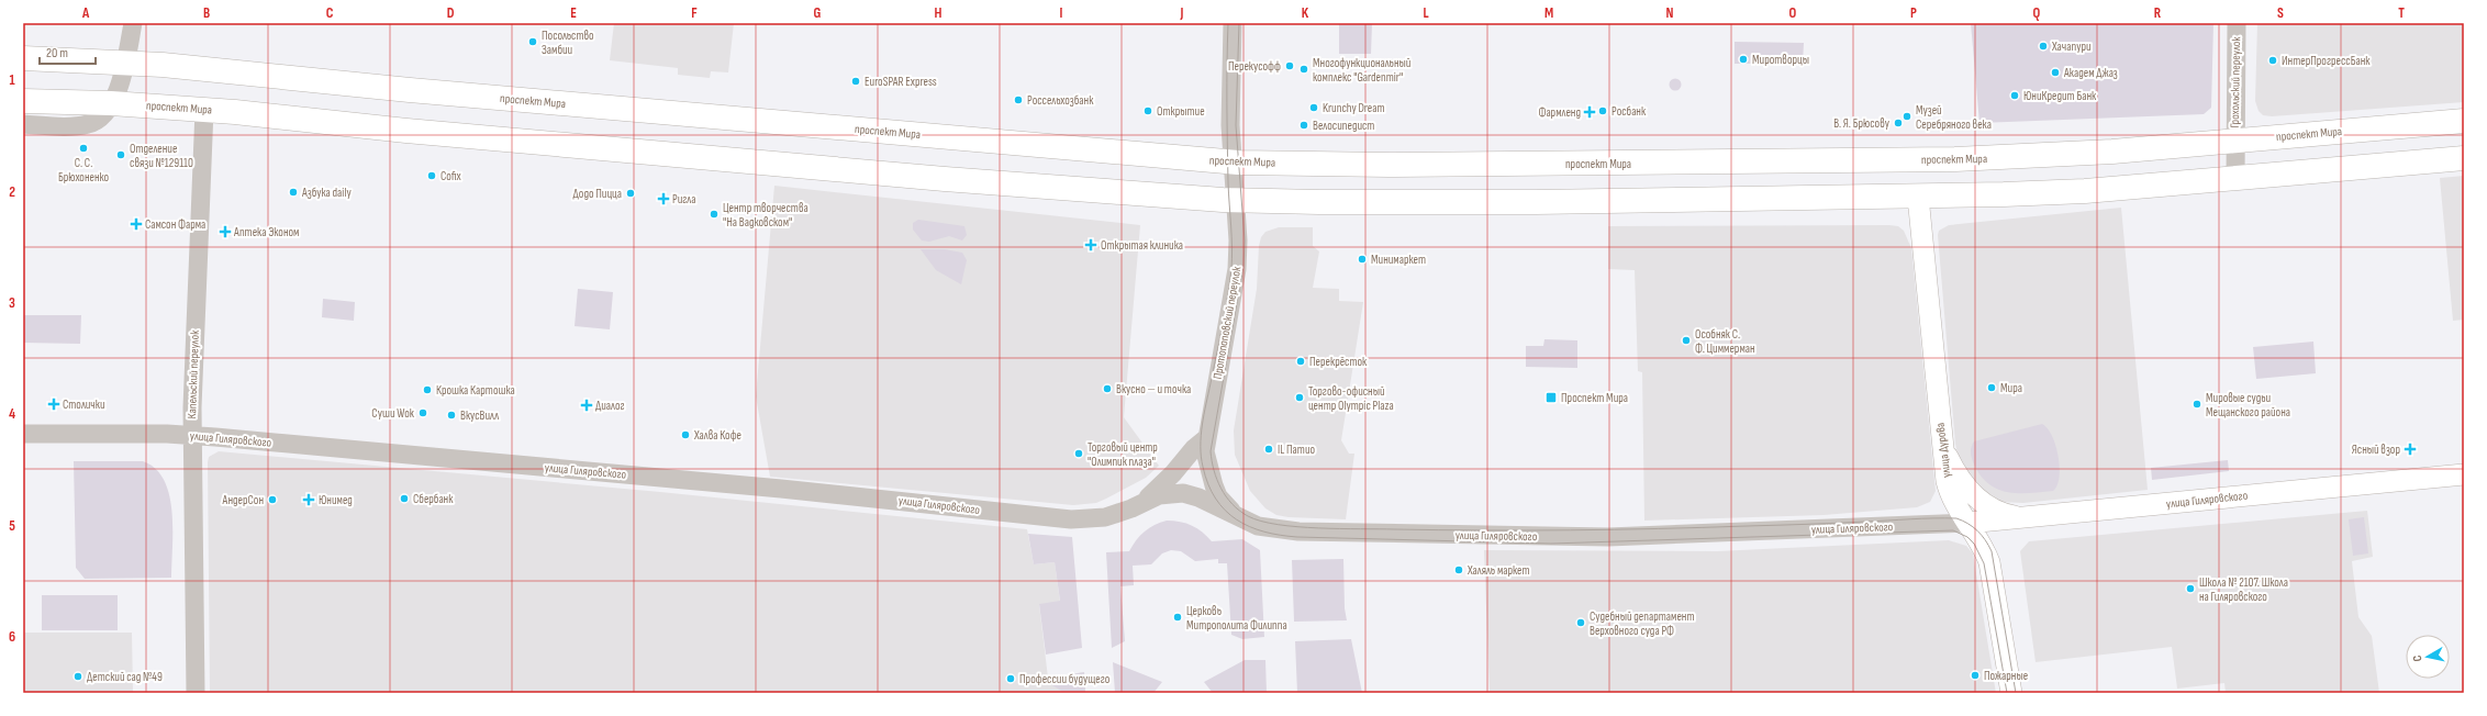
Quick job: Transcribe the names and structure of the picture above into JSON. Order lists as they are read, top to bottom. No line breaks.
{"streets":{"main road":["проспект Мира","улица Гиляровского","улица Дурова"],"street":["Грохольский переулок","Протопоповский переулок","Капельский переулок"]},"crossings":[["Грохольский переулок","проспект Мира"],["проспект Мира","Протопоповский переулок"],["проспект Мира","Капельский переулок"],["проспект Мира","улица Дурова"],["Протопоповский переулок","улица Гиляровского"],["Капельский переулок","улица Гиляровского"],["улица Гиляровского","улица Дурова"]],"places":{"other":["Посольство Замбии","Хачапури","Миротворцы","ИнтерПрогрессБанк","Перекусофф","Многофункциональный комплекс \"Gardenmir\"","Академ Джаз","EuroSPAR Express","ЮниКредит Банк","Россельхозбанк","Krunchy Dream","Открытие","Росбанк","Музей Серебряного века","В. Я. Брюсову","Велосипедист","С. С. Брюхоненко","Отделение связи №129110","Cofix","Азбука daily","Додо Пицца","Центр творчества \"На Вадковском\"","Минимаркет","Особняк С. Ф. Циммерман","Перекрёсток","Мира","Вкусно — и точка","Крошка Картошка","Торгово-офисный центр Olympic Plaza","Мировые судьи Мещанского района","Суши Wok","ВкусВилл","Халва Кофе","IL Патио","Торговый центр \"Олимпик плаза\"","Сбербанк","АндерСон","Халяль маркет","Школа № 2107. Школа на Гиляровского","Церковь Митрополита Филиппа","Судебный департамент Верховного суда РФ","Пожарные","Детский сад №49","Профессии будущего"],"health":["Фармленд","Ригла","Самсон Фарма","Аптека Эконом","Открытая клиника","Столички","Диалог","Ясный взор","Юнимед"],"transit":["Проспект Мира"]},"scale_bar":"20 m","north":"left","grid":{"columns":["A","B","C","D","E","F","G","H","I","J","K","L","M","N","O","P","Q","R","S","T"],"rows":["1","2","3","4","5","6"]}}
